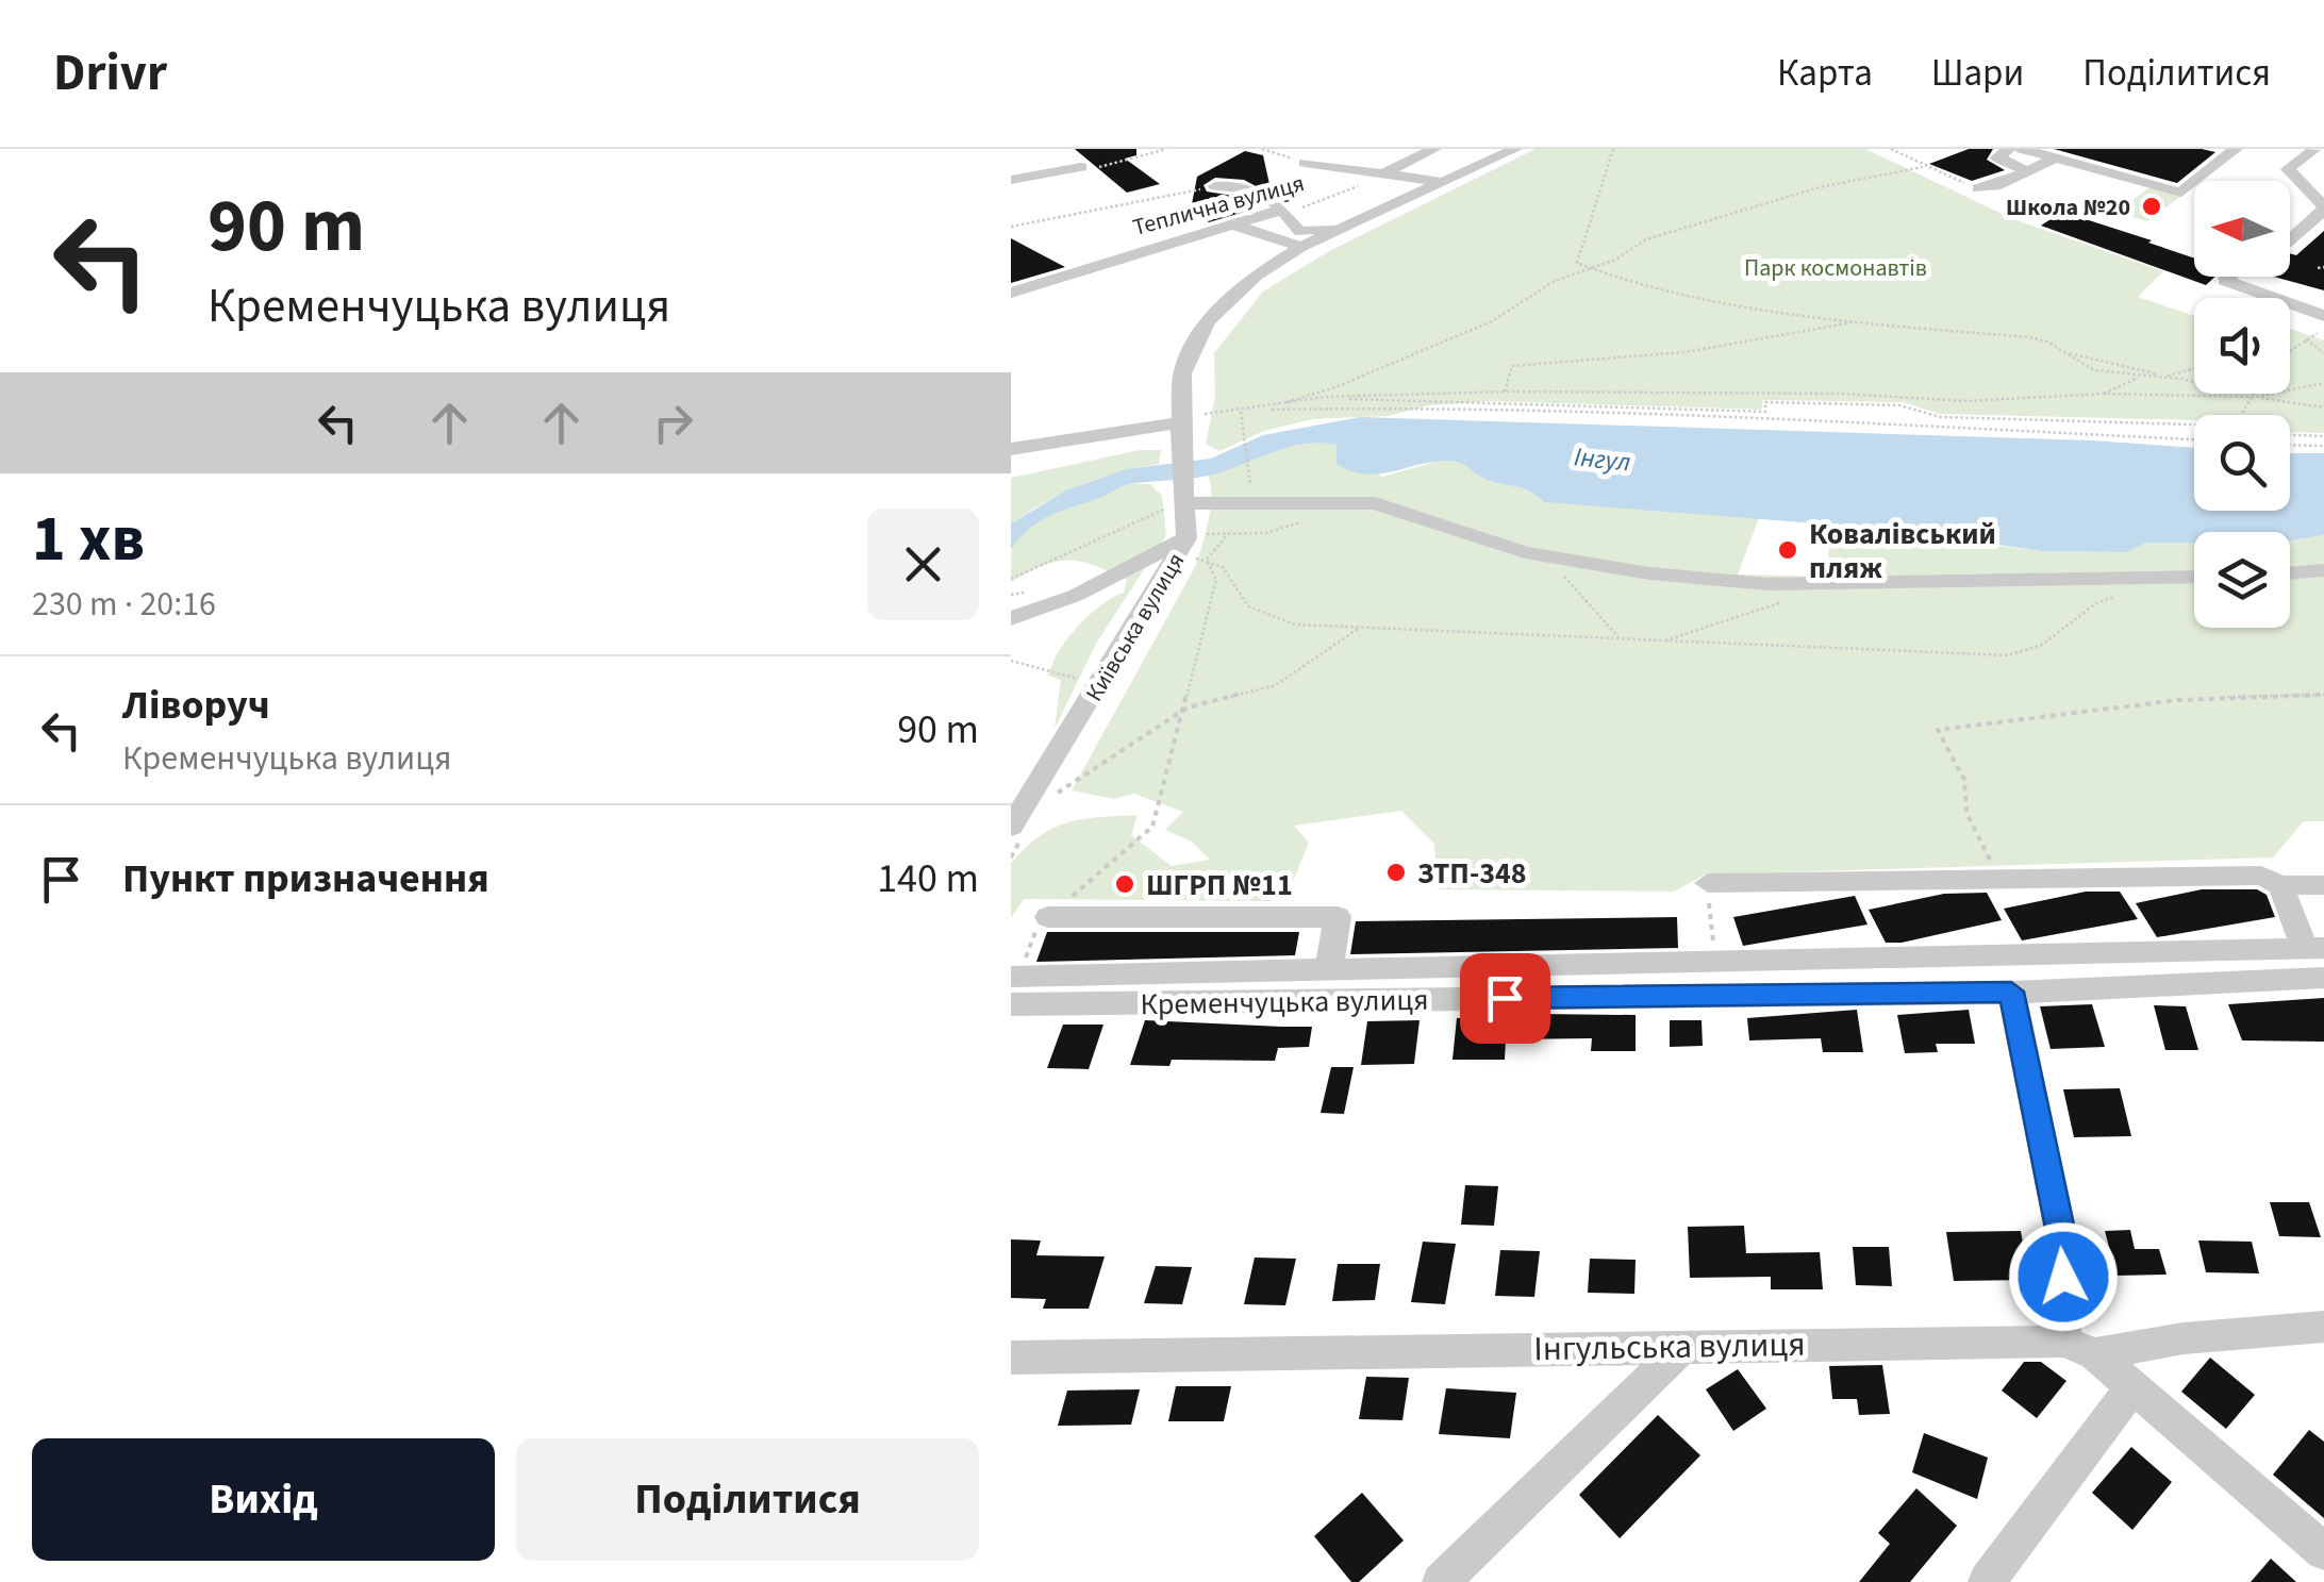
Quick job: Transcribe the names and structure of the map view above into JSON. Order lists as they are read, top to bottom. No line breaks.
{"streets":{"street":["Теплична вулиця","Київська вулиця","Кременчуцька вулиця","Інгульська вулиця"]},"water":["Інгул"],"parks":["Парк космонавтів"],"places":["Школа №20","Ковалівський пляж","ЗТП-348","ШГРП №11"],"north":"left","page":{"header":"Drivr","nav":["Карта","Шари","Поділитися"],"turn":["90 m","Кременчуцька вулиця"],"heading":["1 хв","230 m · 20:16"],"list":[{"name":"Ліворуч","note":"Кременчуцька вулиця","value":"90 m"},{"name":"Пункт призначення","value":"140 m"}],"buttons":["Вихід","Поділитися"]}}
